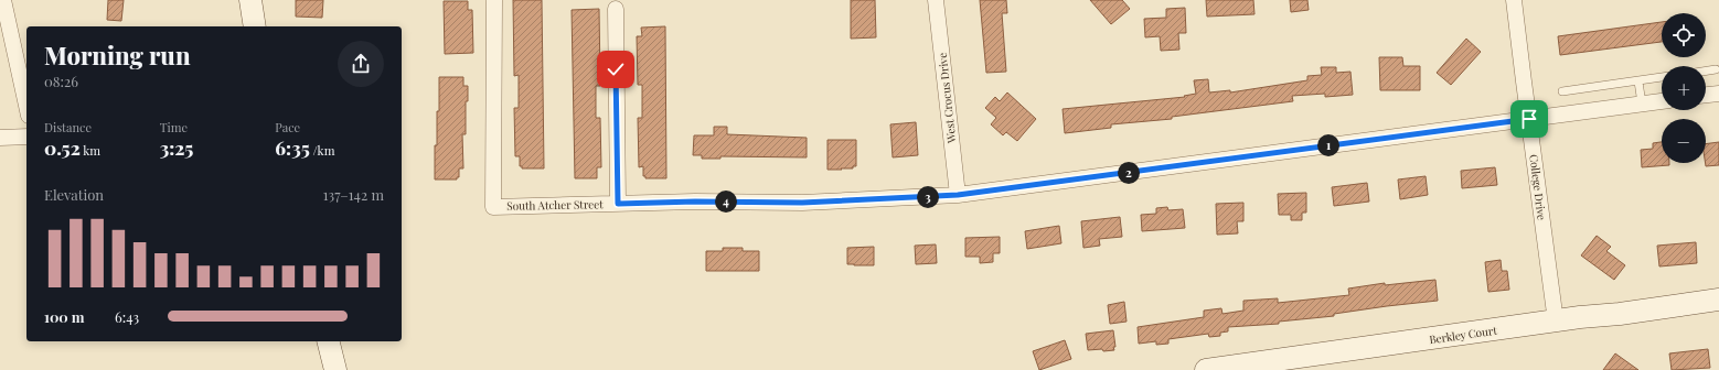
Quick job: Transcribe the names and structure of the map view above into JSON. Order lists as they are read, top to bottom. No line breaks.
{"streets":{"street":["West Crocus Drive","College Drive","South Atcher Street","Berkley Court"]},"crossings":[["West Crocus Drive","South Atcher Street"],["College Drive","South Atcher Street"],["College Drive","Berkley Court"]],"page":{"map_buttons":["+","−"],"heading":["Morning run","08:26"],"stats":[["Distance","0.52 km"],["Time","3:25"],["Pace","6:35 /km"]],"pins":["1","2","3","4"],"chart":["Elevation","137–142 m"],"list":[{"name":"100 m","note":"6:43"}]}}
